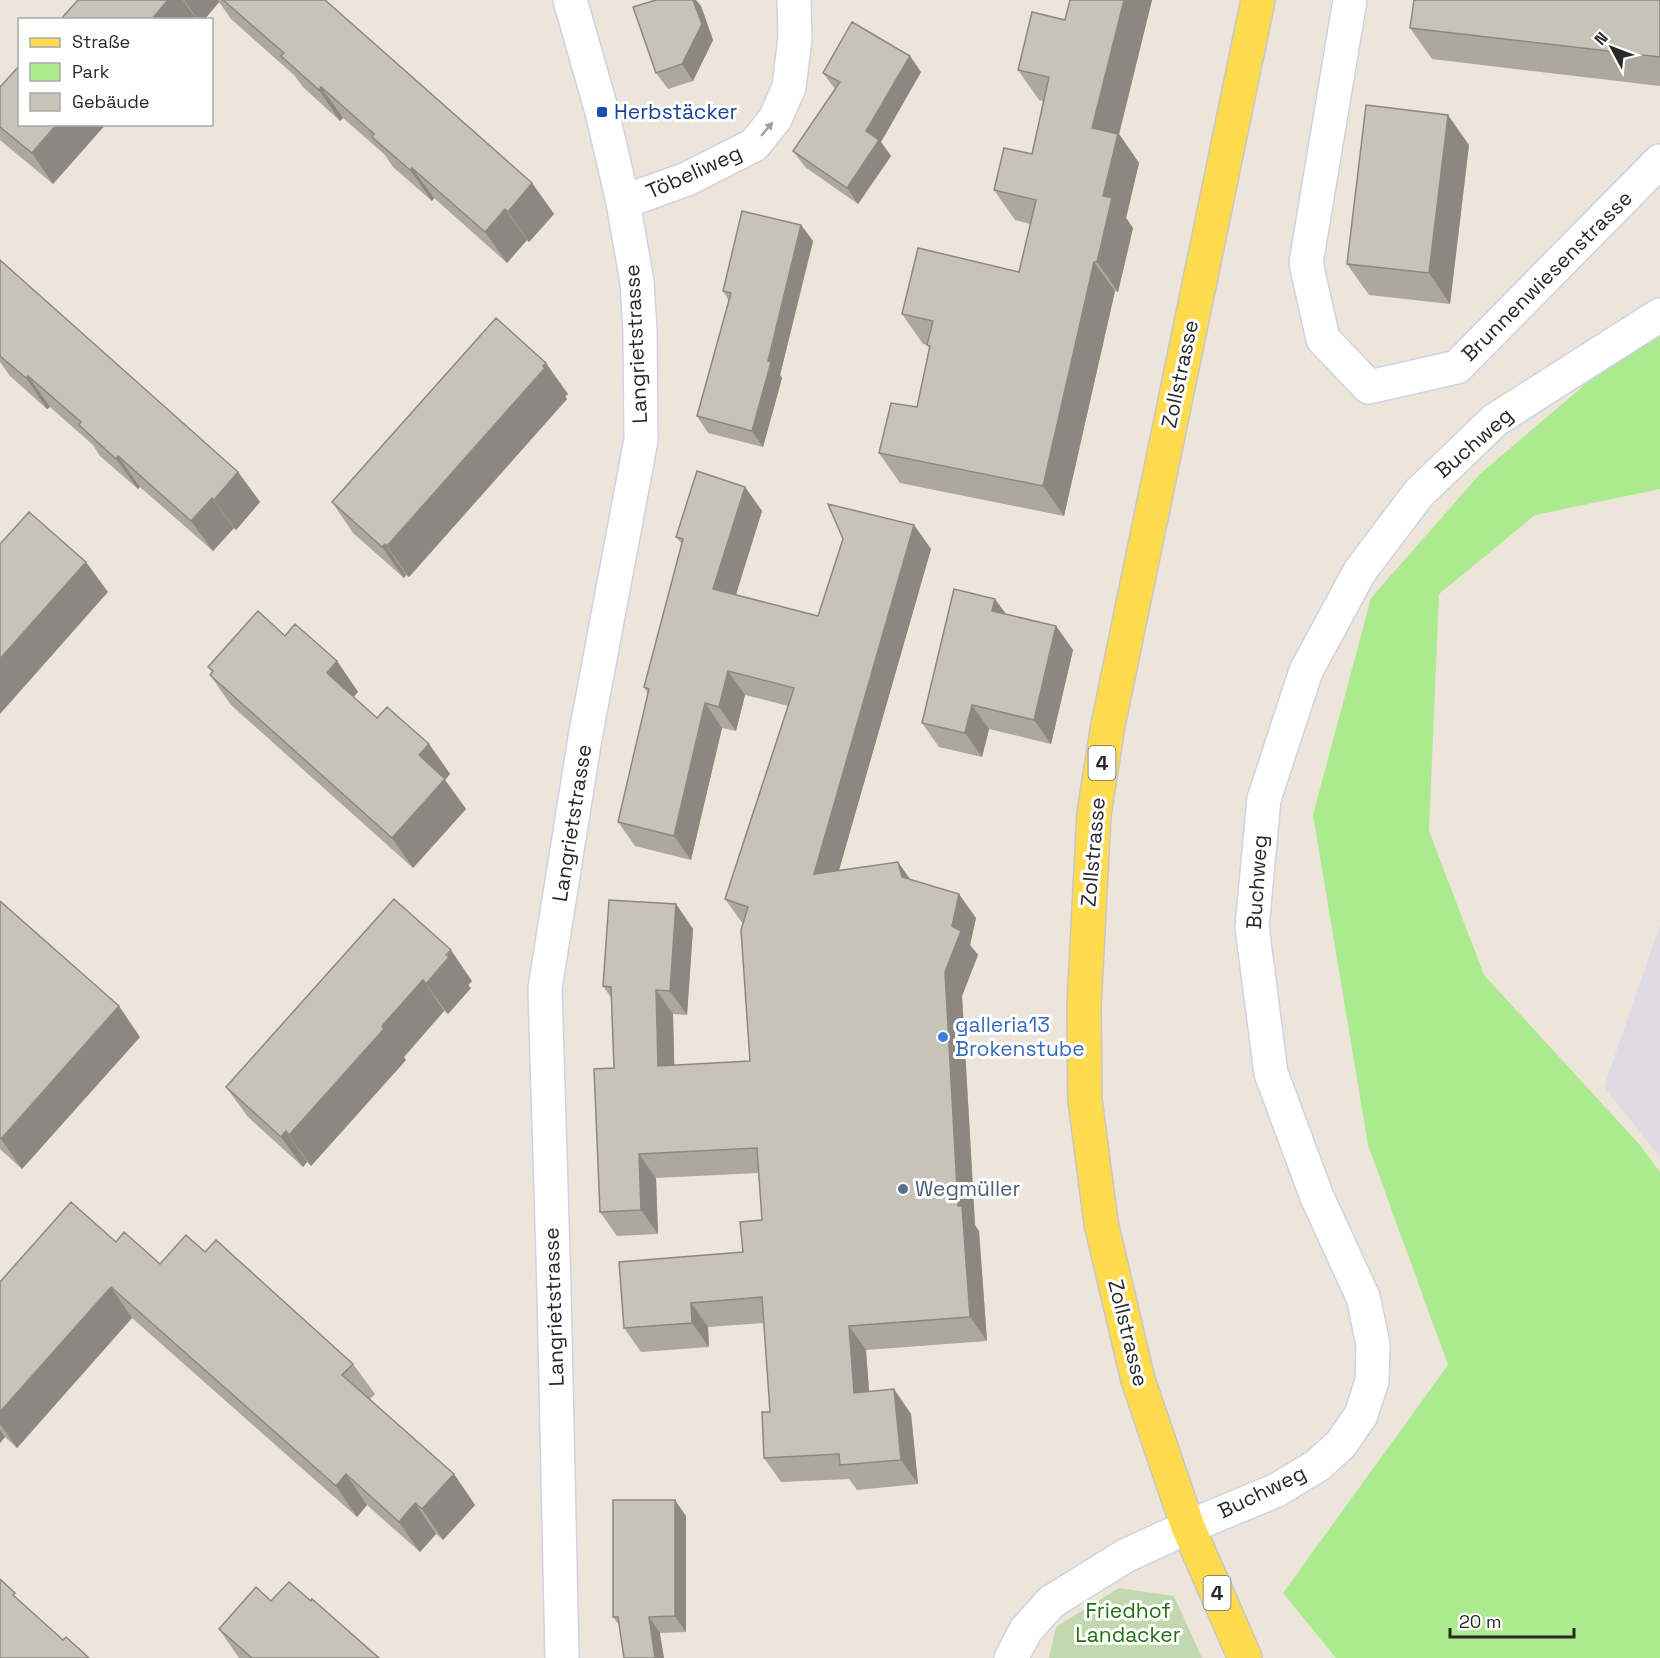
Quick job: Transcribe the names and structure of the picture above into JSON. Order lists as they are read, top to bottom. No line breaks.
{"streets":{"main road":["Zollstrasse","4"],"street":["Töbeliweg","Brunnenwiesenstrasse","Langrietstrasse","Buchweg"]},"crossings":[["Töbeliweg","Langrietstrasse"],["Zollstrasse","Buchweg"]],"one_way":["Töbeliweg"],"parks":["Friedhof Landacker"],"places":{"transit":["Herbstäcker"],"other":["galleria13 Brokenstube","Wegmüller"]},"legend":["Straße","Park","Gebäude"],"scale_bar":"20 m","north":"top left"}
